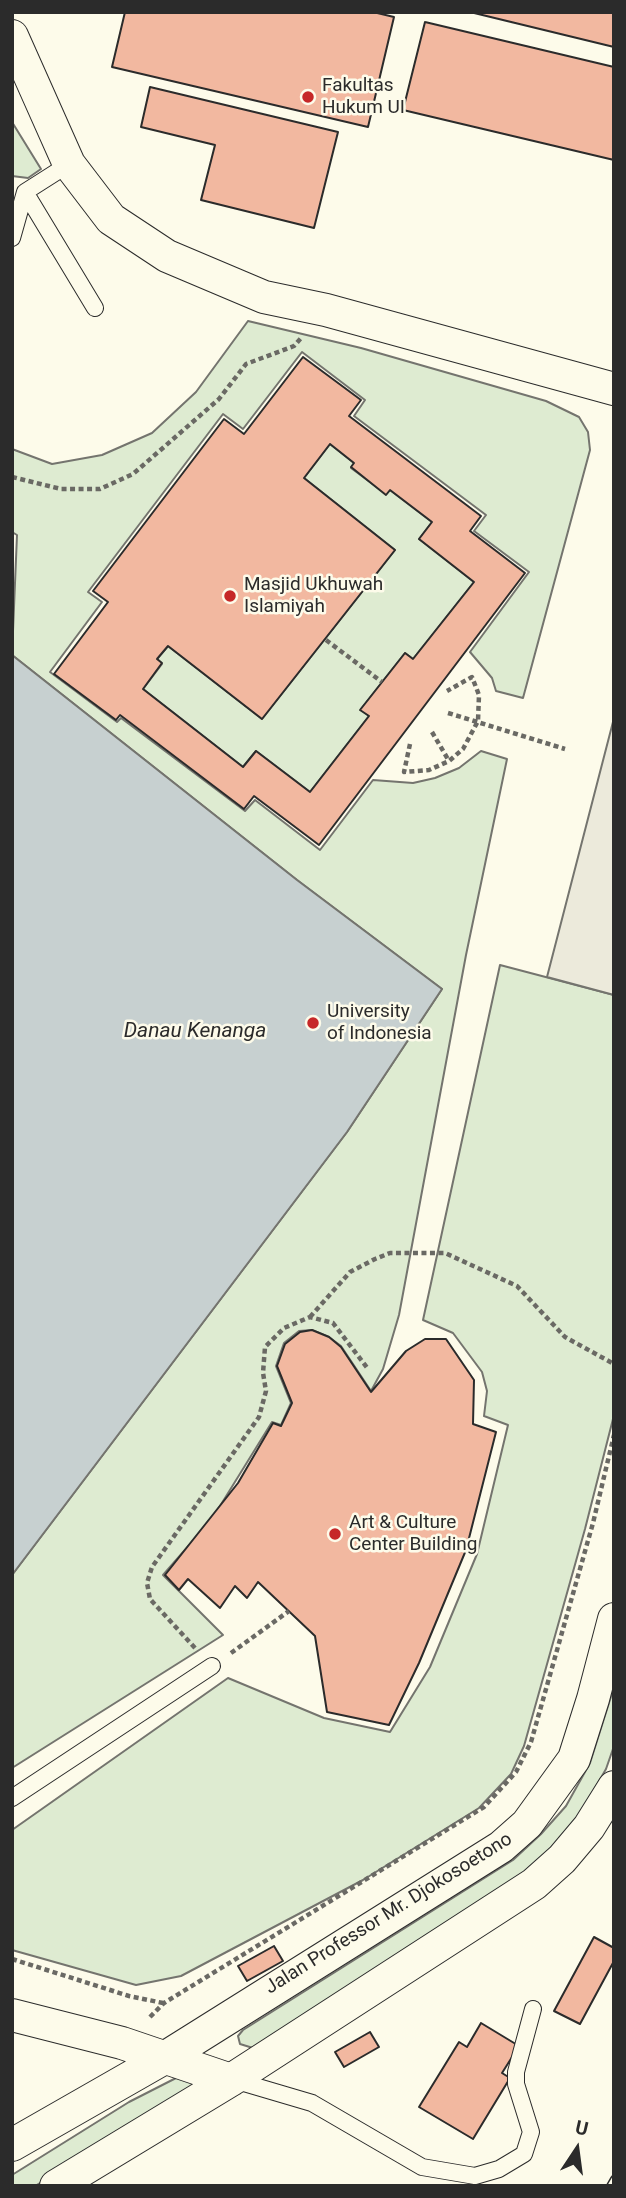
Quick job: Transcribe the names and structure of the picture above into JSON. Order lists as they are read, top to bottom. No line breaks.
{"streets":{"street":["Jalan Professor Mr. Djokosoetono"]},"water":["Danau Kenanga"],"places":["Fakultas Hukum UI","Masjid Ukhuwah Islamiyah","University of Indonesia","Art & Culture Center Building"],"north":"top"}
